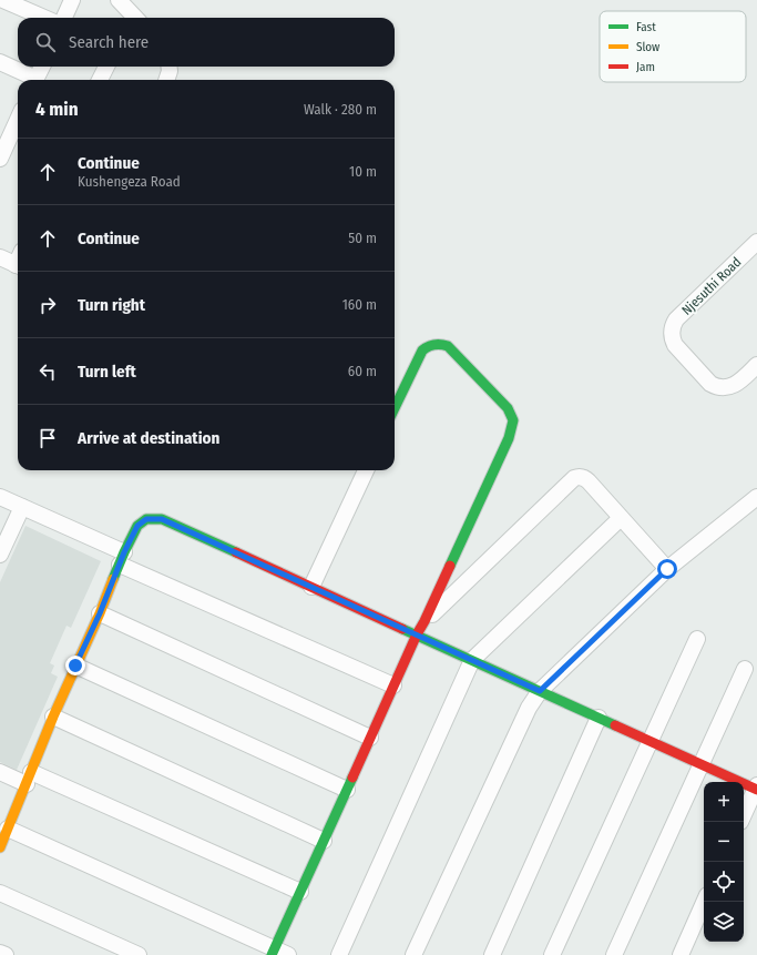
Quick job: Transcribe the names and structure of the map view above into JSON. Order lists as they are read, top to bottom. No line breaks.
{"streets":{"street":["Njesuthi Road"]},"legend":["Fast","Slow","Jam"],"page":{"search":"Search here","heading":["4 min","Walk · 280 m"],"list":[["Continue","Kushengeza Road","10 m"],["Continue","50 m"],["Turn right","160 m"],["Turn left","60 m"],"Arrive at destination"],"map_buttons":["+","−"]}}
